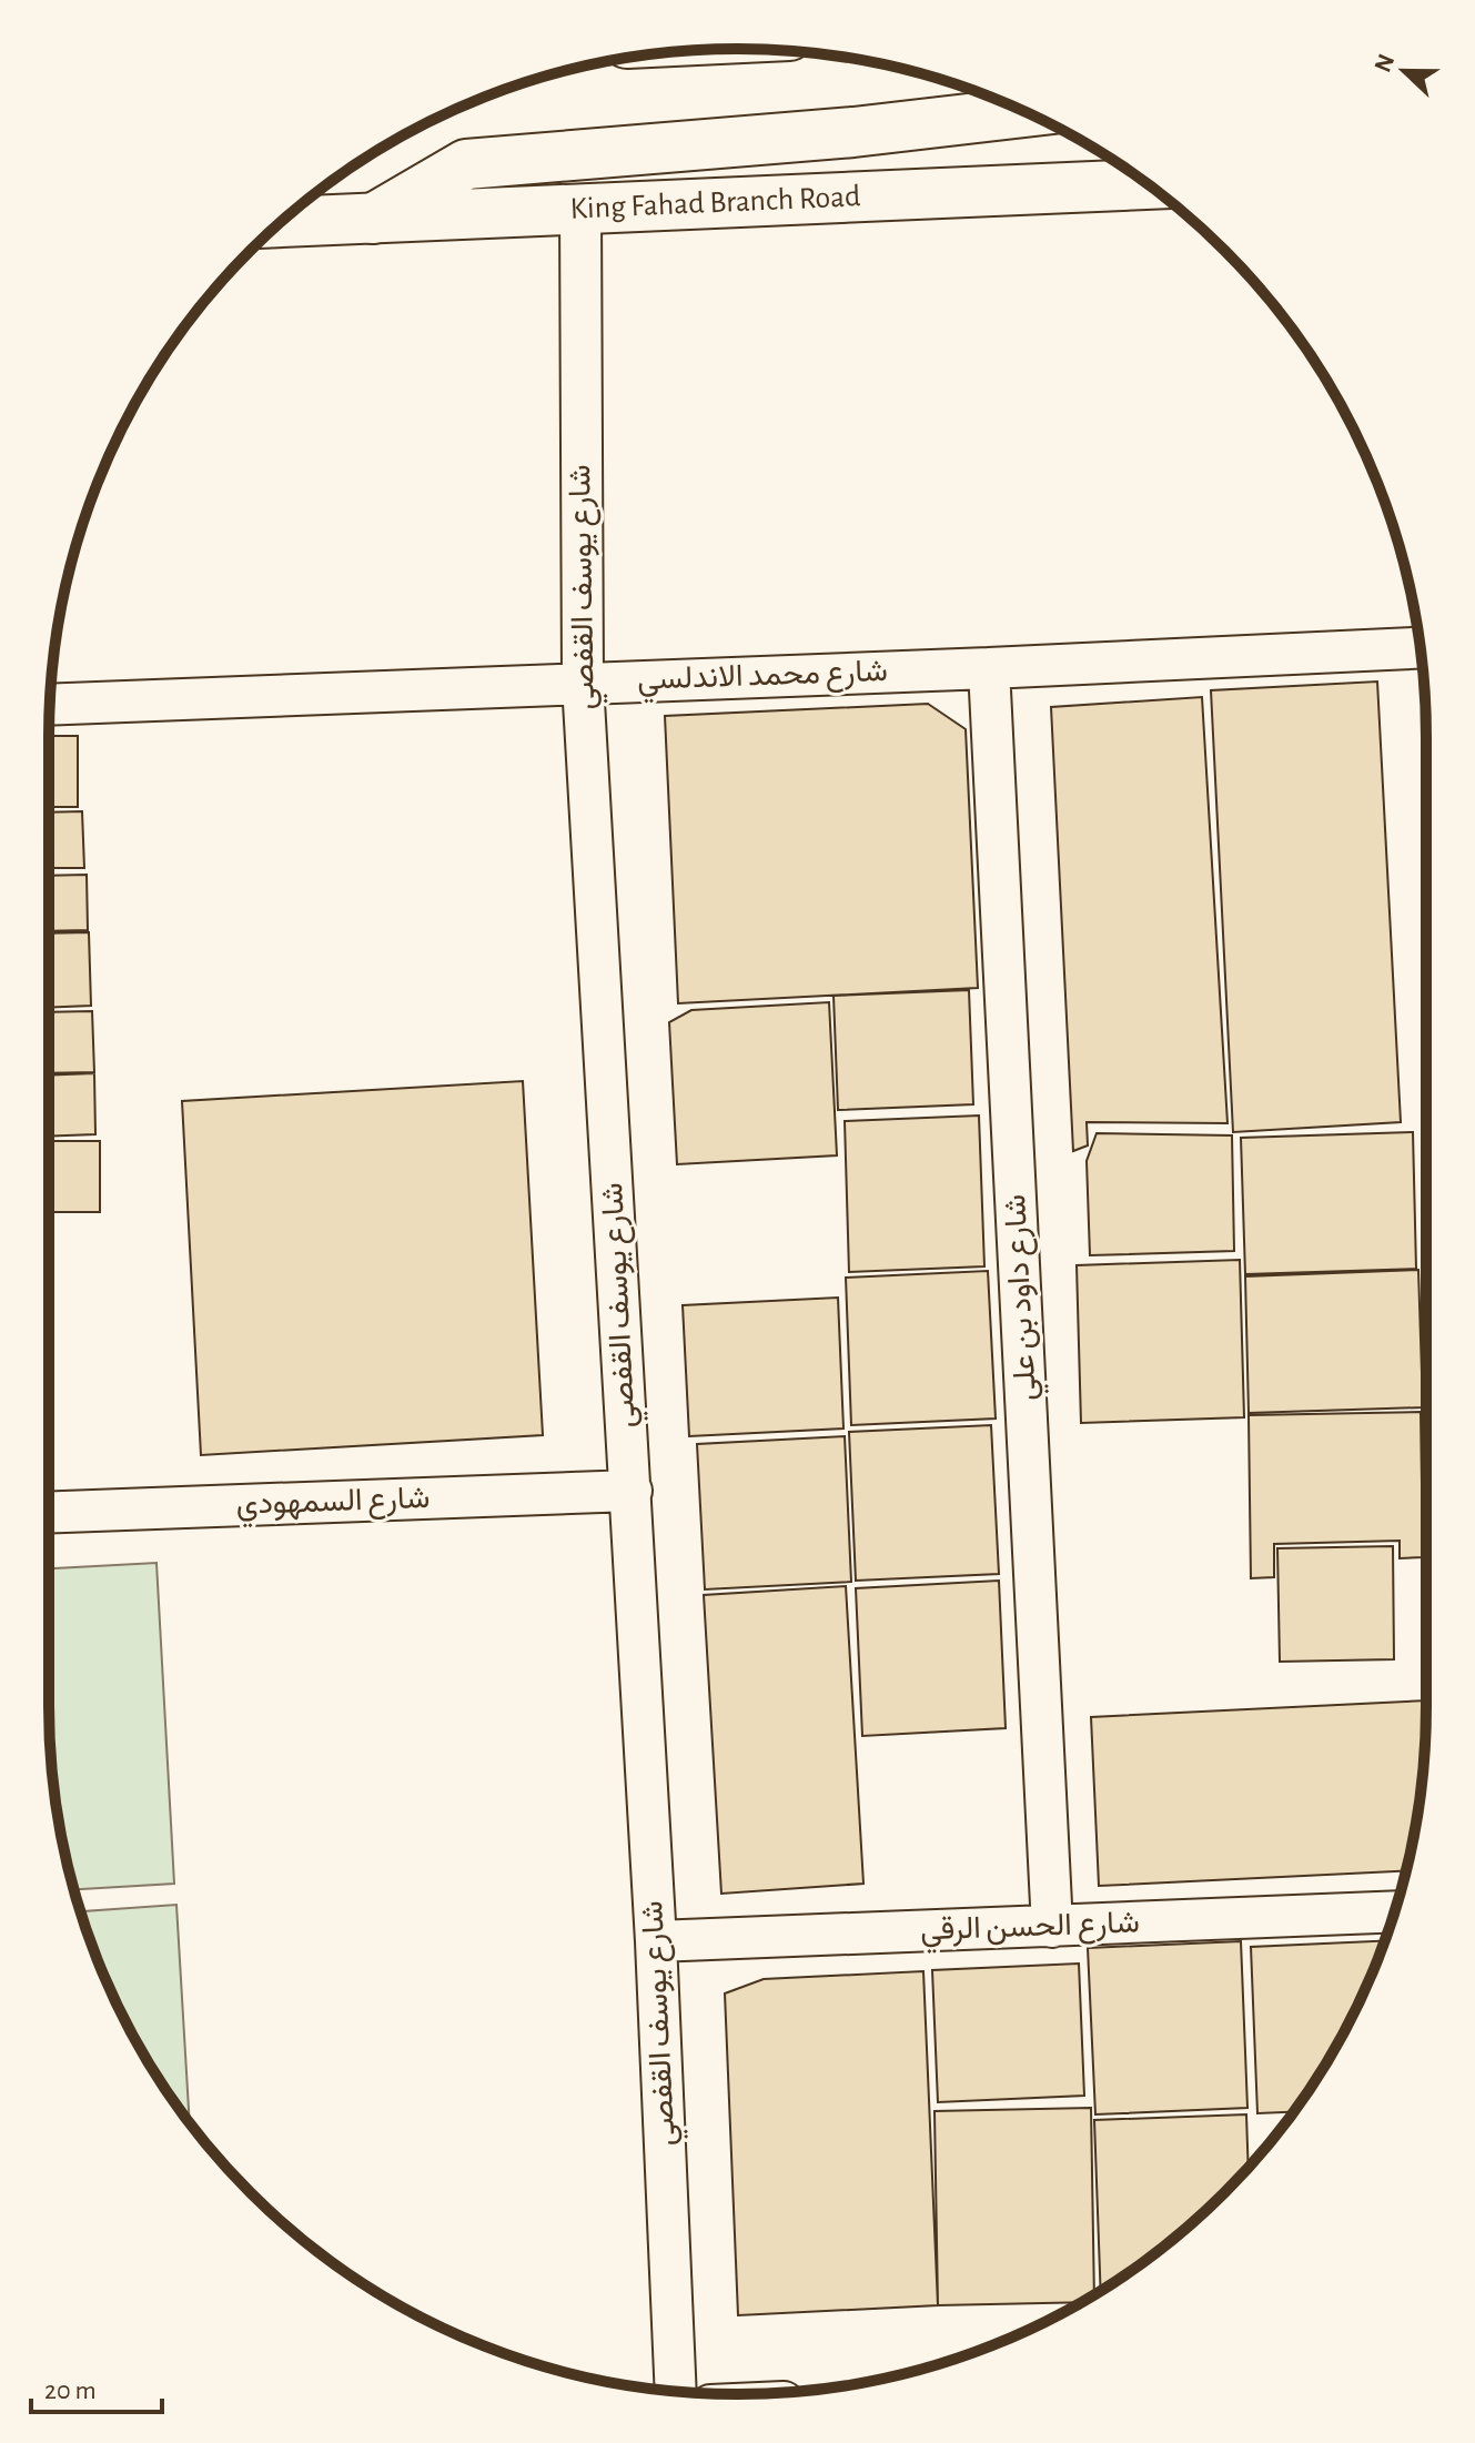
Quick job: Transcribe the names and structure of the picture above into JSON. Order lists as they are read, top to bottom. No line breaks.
{"streets":{"main road":["King Fahad Branch Road"],"street":["شارع يوسف القفصي","شارع محمد الاندلسي","شارع داود بن علي","شارع السمهودي","شارع الحسن الرقي"]},"crossings":[["King Fahad Branch Road","شارع يوسف القفصي"],["شارع يوسف القفصي","شارع محمد الاندلسي"],["شارع يوسف القفصي","شارع السمهودي"],["شارع يوسف القفصي","شارع الحسن الرقي"],["شارع محمد الاندلسي","شارع داود بن علي"],["شارع داود بن علي","شارع الحسن الرقي"]],"scale_bar":"20 m","north":"left"}
